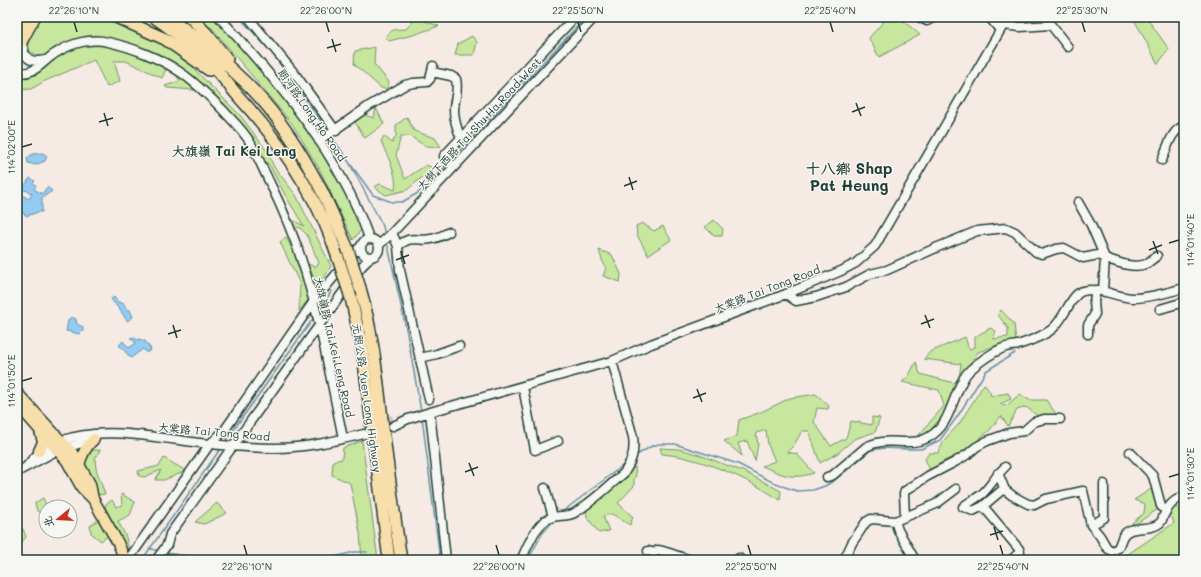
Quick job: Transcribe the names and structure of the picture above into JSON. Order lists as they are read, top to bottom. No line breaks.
{"streets":{"highway":["元朗公路 Yuen Long Highway"],"street":["朗河路 Long Ho Road","大樹下西路 Tai Shu Ha Road West","大棠路 Tai Tong Road","大旗嶺路 Tai Kei Leng Road"]},"crossings":[["朗河路 Long Ho Road","大樹下西路 Tai Shu Ha Road West"],["大樹下西路 Tai Shu Ha Road West","大棠路 Tai Tong Road"],["大樹下西路 Tai Shu Ha Road West","大旗嶺路 Tai Kei Leng Road"],["大棠路 Tai Tong Road","大旗嶺路 Tai Kei Leng Road"]],"districts":["大旗嶺 Tai Kei Leng","十八鄉 Shap Pat Heung"],"north":"left","coordinates":["22°26'10\"N","22°26'00\"N","22°25'50\"N","22°25'40\"N","22°25'30\"N","114°02'00\"E","114°01'40\"E","114°01'50\"E","114°01'30\"E"]}
